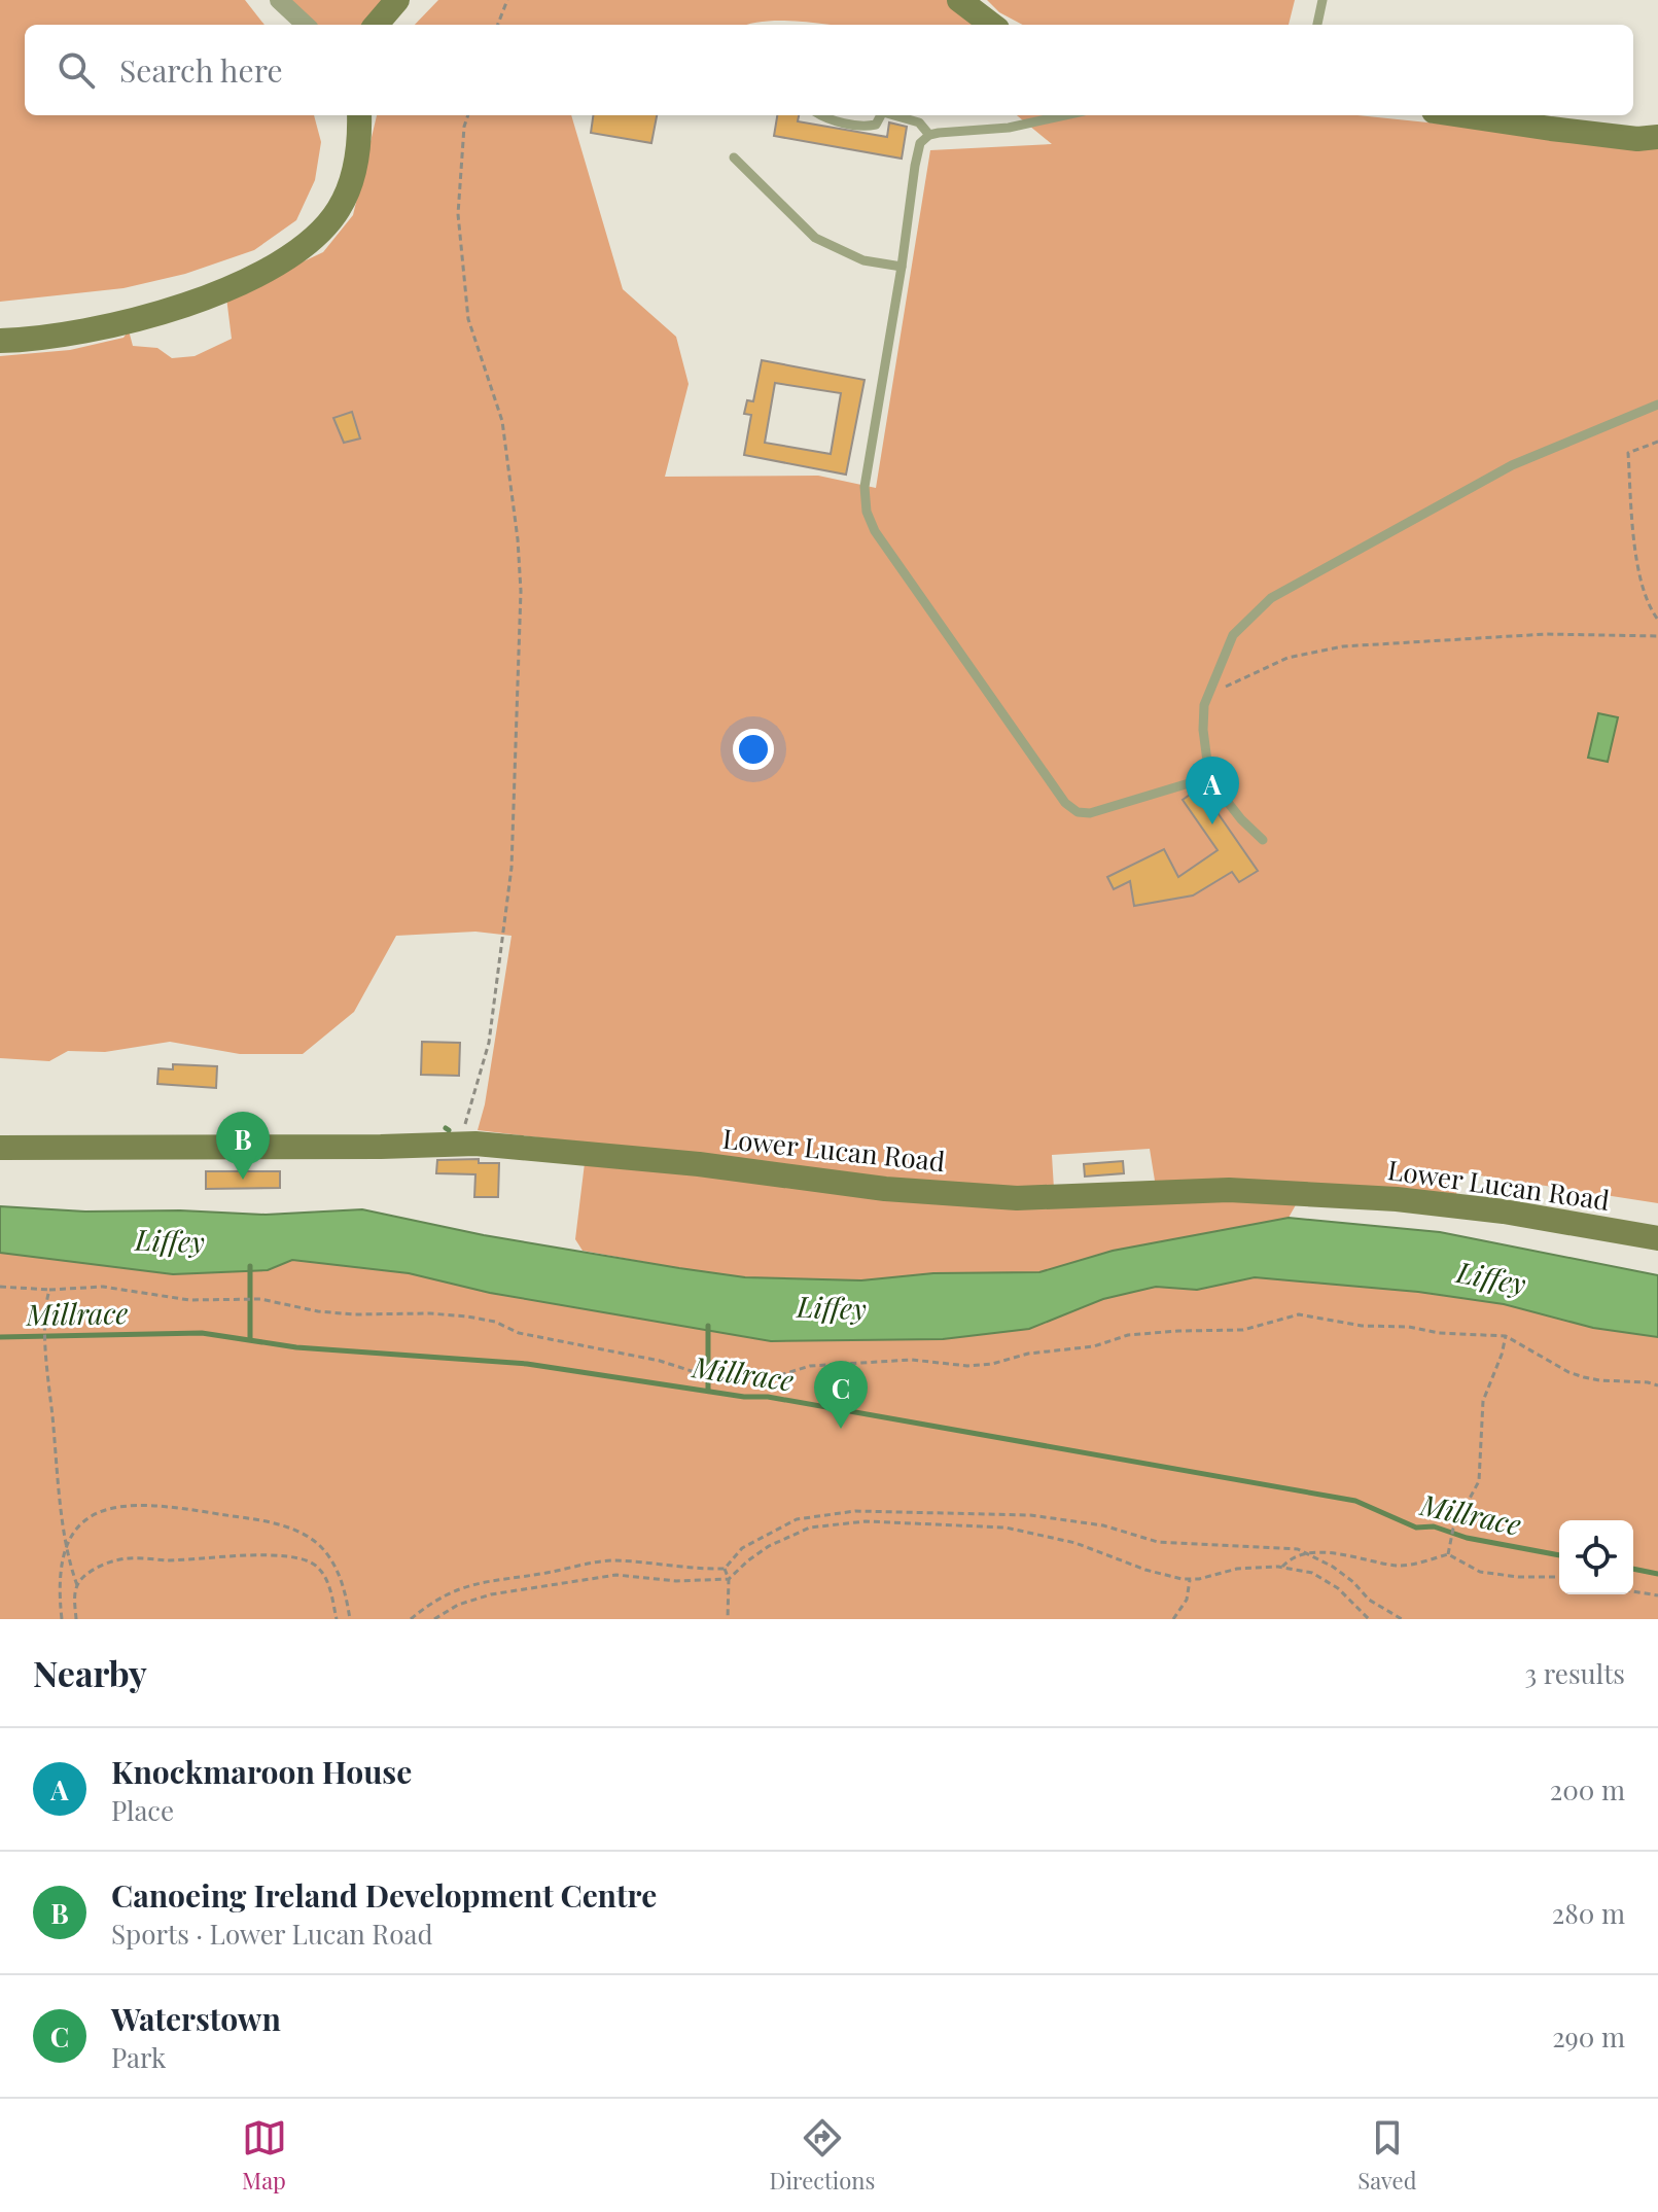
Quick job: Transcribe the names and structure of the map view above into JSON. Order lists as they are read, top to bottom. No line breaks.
{"streets":{"street":["Lower Lucan Road"]},"water":["Liffey","Millrace"],"page":{"search":"Search here","pins":["A","B","C"],"heading":["Nearby","3 results"],"list":[{"mark":"A","name":"Knockmaroon House","note":"Place","value":"200 m"},{"mark":"B","name":"Canoeing Ireland Development Centre","note":"Sports · Lower Lucan Road","value":"280 m"},{"mark":"C","name":"Waterstown","note":"Park","value":"290 m"}],"nav":["Map","Directions","Saved"]}}
